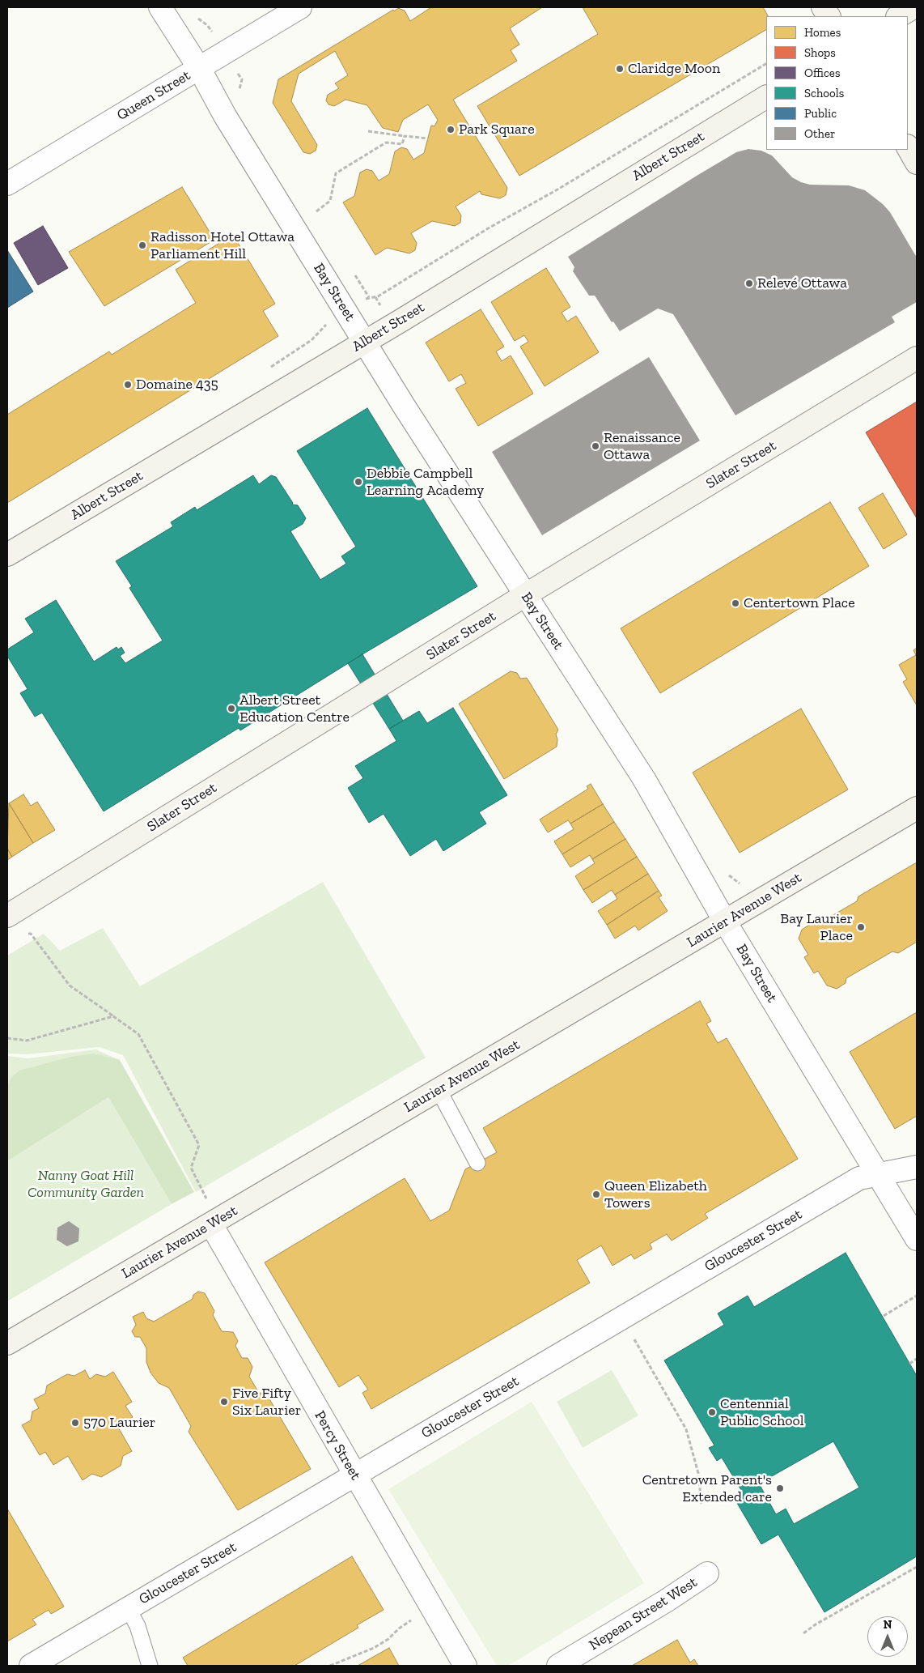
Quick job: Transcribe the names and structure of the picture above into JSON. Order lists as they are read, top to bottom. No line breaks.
{"streets":{"main road":["Albert Street","Slater Street","Laurier Avenue West"],"street":["Queen Street","Bay Street","Gloucester Street","Percy Street","Nepean Street West"]},"crossings":[["Queen Street","Bay Street"],["Albert Street","Bay Street"],["Bay Street","Slater Street"],["Bay Street","Laurier Avenue West"],["Bay Street","Gloucester Street"],["Laurier Avenue West","Percy Street"],["Gloucester Street","Percy Street"]],"parks":["Nanny Goat Hill Community Garden"],"places":["Claridge Moon","Park Square","Radisson Hotel Ottawa Parliament Hill","Relevé Ottawa","Domaine 435","Renaissance Ottawa","Debbie Campbell Learning Academy","Centertown Place","Albert Street Education Centre","Bay Laurier Place","Queen Elizabeth Towers","Five Fifty Six Laurier","Centennial Public School","570 Laurier","Centretown Parent's Extended care"],"legend":["Homes","Shops","Offices","Schools","Public","Other"],"north":"top"}
